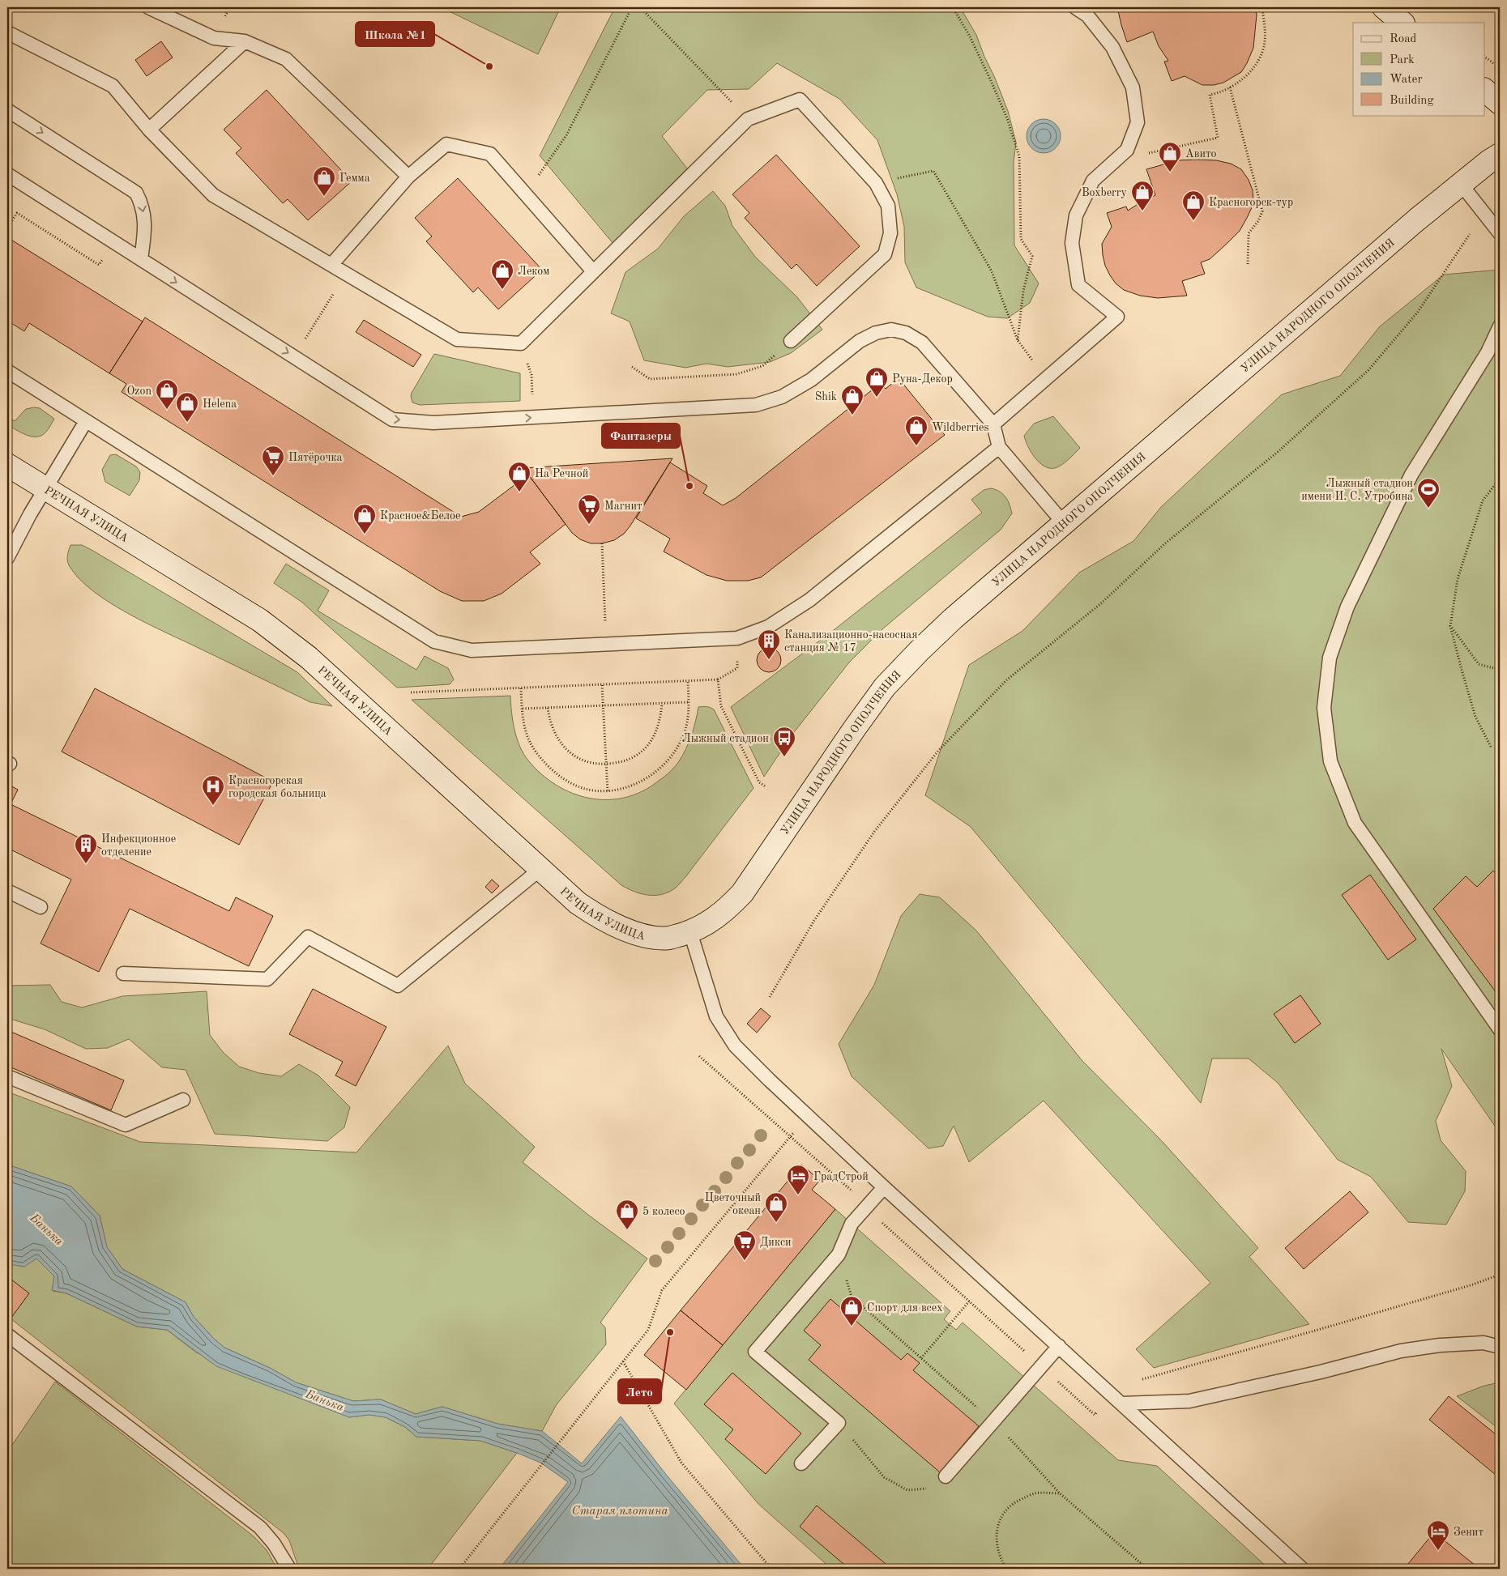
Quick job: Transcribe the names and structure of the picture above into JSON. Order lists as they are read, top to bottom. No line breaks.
{"streets":{"main road":["УЛИЦА НАРОДНОГО ОПОЛЧЕНИЯ","РЕЧНАЯ УЛИЦА"]},"crossings":[["УЛИЦА НАРОДНОГО ОПОЛЧЕНИЯ","РЕЧНАЯ УЛИЦА"]],"water":["Банька","Старая плотина"],"places":{"other":["Школа №1","Фантазеры","Лето"],"shop":["Авито","Гемма","Boxberry","Красногорск-тур","Леком","Руна-Декор","Ozon","Shik","Helena","Wildberries","На Речной","Красное&Белое","Цветочный океан","5 колесо","Спорт для всех"],"supermarket":["Пятёрочка","Магнит","Дикси"],"sports":["Лыжный стадион имени И. С. Утробина"],"building":["Канализационно-насосная станция № 17","Инфекционное отделение"],"bus stop":["Лыжный стадион"],"hospital":["Красногорская городская больница"],"hotel":["ГрадСтрой","Зенит"]},"legend":["Road","Park","Water","Building"]}
